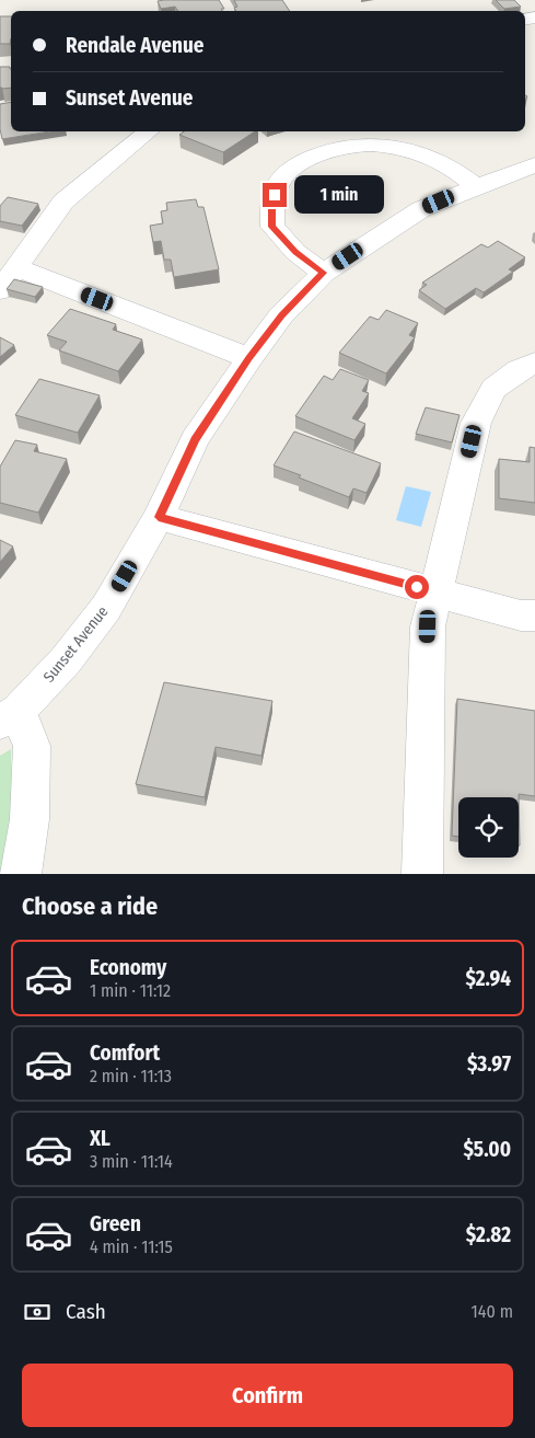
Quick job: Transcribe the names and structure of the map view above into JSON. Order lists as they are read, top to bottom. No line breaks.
{"streets":{"street":["Sunset Avenue"]},"page":{"banner":["Rendale Avenue","Sunset Avenue"],"bubble":"1 min","heading":"Choose a ride","list":[{"name":"Economy","note":"1 min · 11:12","value":"$2.94"},{"name":"Comfort","note":"2 min · 11:13","value":"$3.97"},{"name":"XL","note":"3 min · 11:14","value":"$5.00"},{"name":"Green","note":"4 min · 11:15","value":"$2.82"}],"pay":["Cash","140 m"],"buttons":"Confirm"}}
